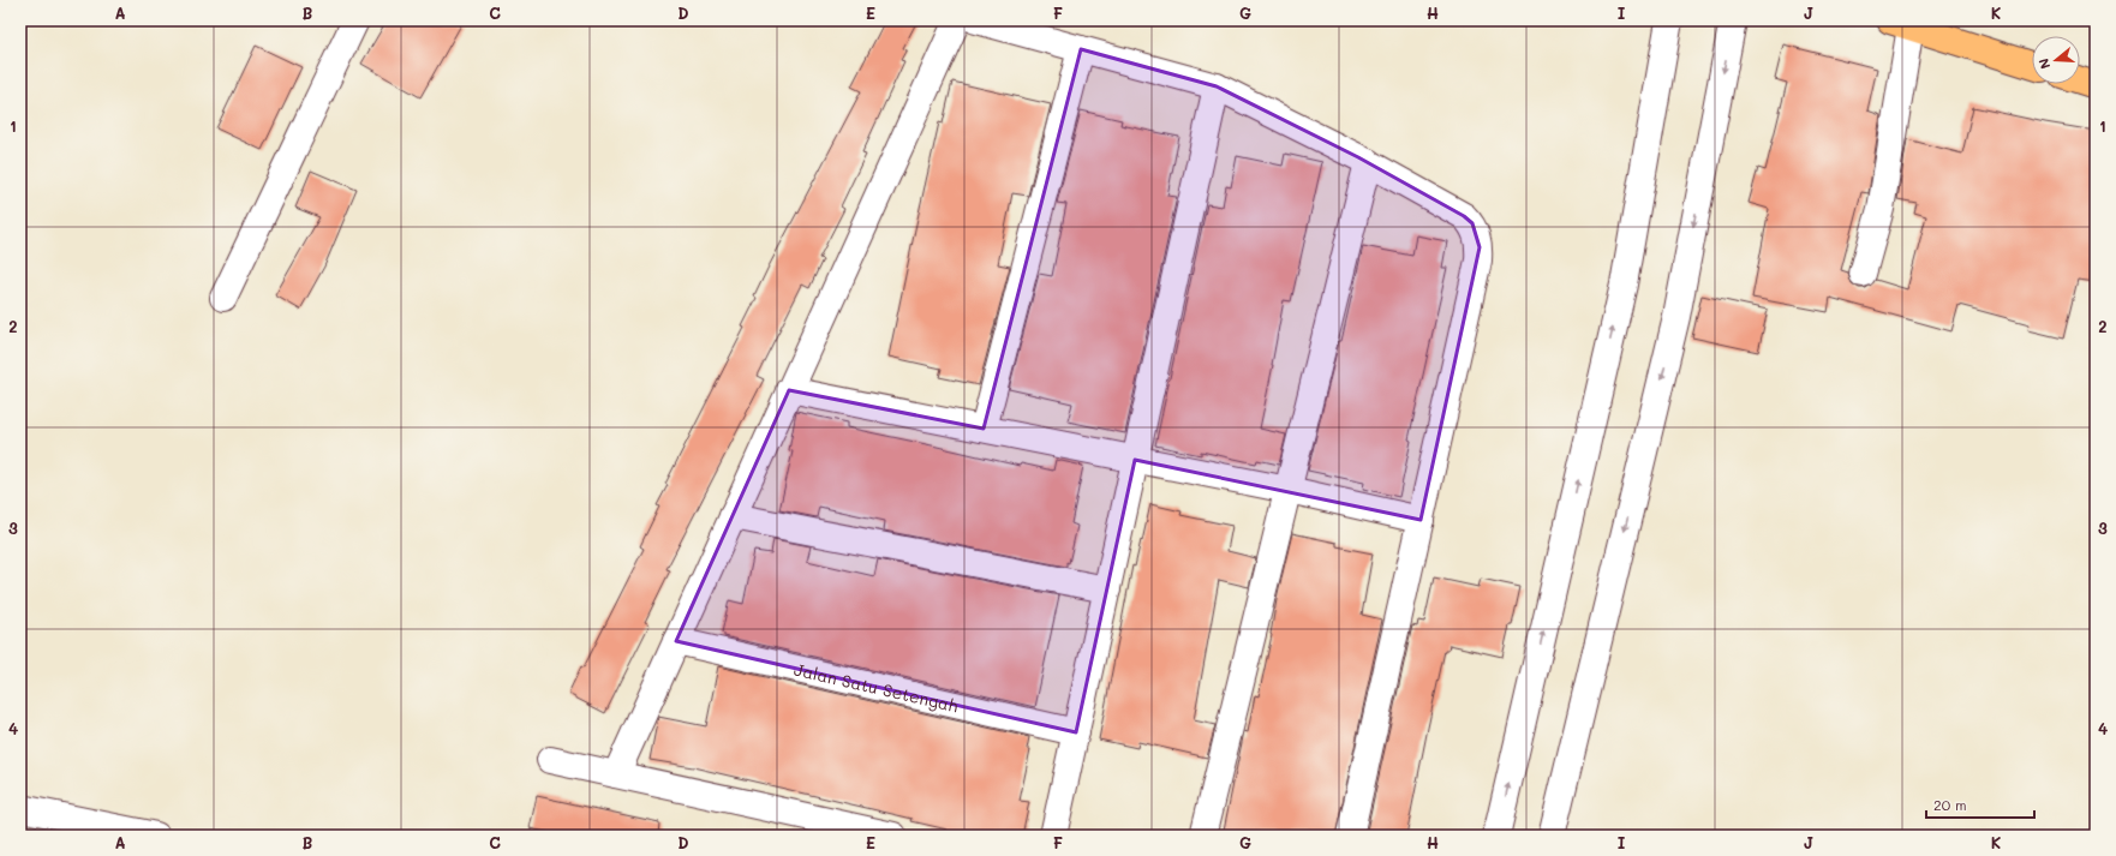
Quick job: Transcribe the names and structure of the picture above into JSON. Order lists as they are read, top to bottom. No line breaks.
{"streets":{"street":["Jalan Satu Setengah"]},"scale_bar":"20 m","north":"left","grid":{"columns":["A","B","C","D","E","F","G","H","I","J","K"],"rows":["1","2","3","4"]}}
